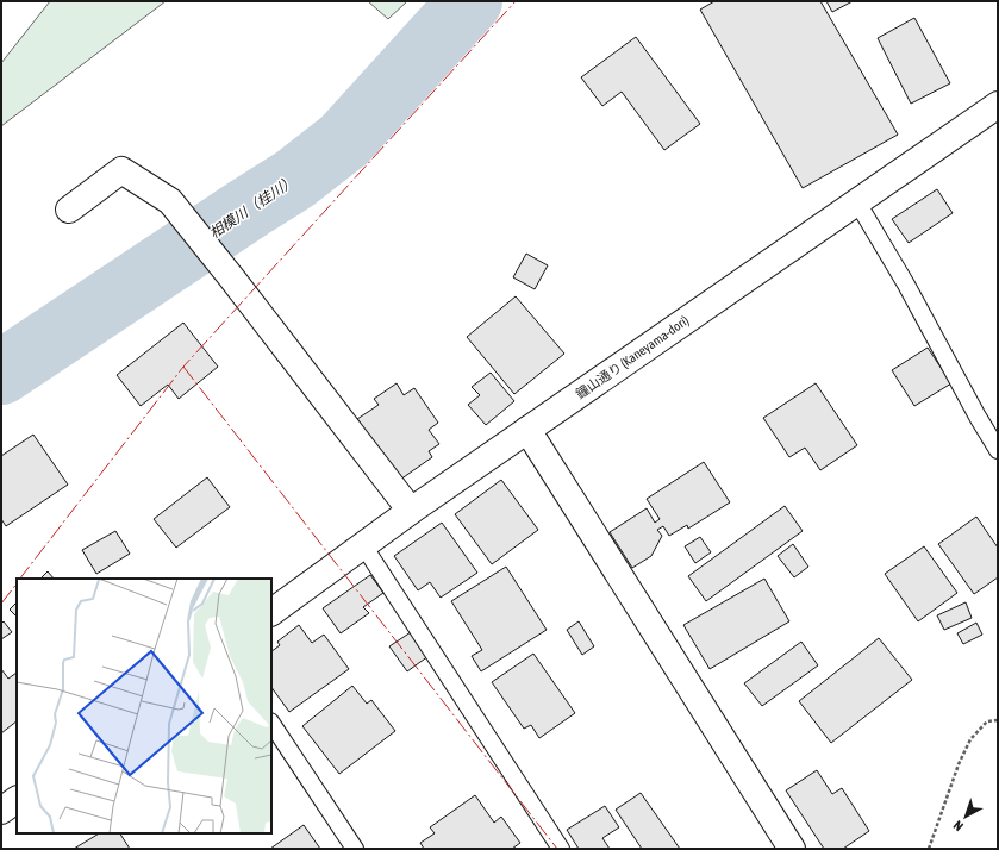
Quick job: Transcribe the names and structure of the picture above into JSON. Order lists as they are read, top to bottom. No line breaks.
{"streets":{"street":["鐘山通り (Kaneyama-dori)"]},"water":["相模川（桂川）"],"north":"bottom left"}
